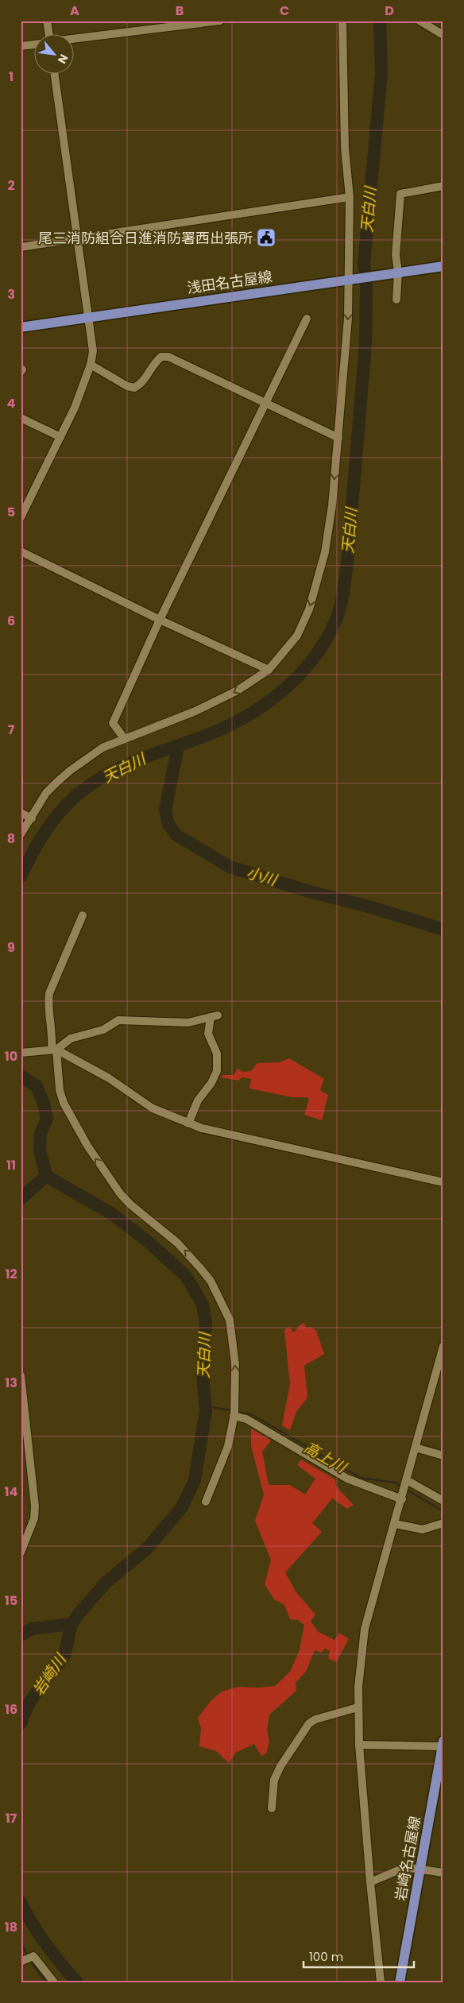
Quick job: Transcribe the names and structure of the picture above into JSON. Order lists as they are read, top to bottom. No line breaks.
{"streets":{"main road":["浅田名古屋線","岩崎名古屋線"]},"water":["天白川","小川","高上川","岩崎川"],"places":{"public building":["尾三消防組合日進消防署西出張所"]},"scale_bar":"100 m","north":"bottom right","grid":{"columns":["A","B","C","D"],"rows":["1","2","3","4","5","6","7","8","9","10","11","12","13","14","15","16","17","18"]}}
